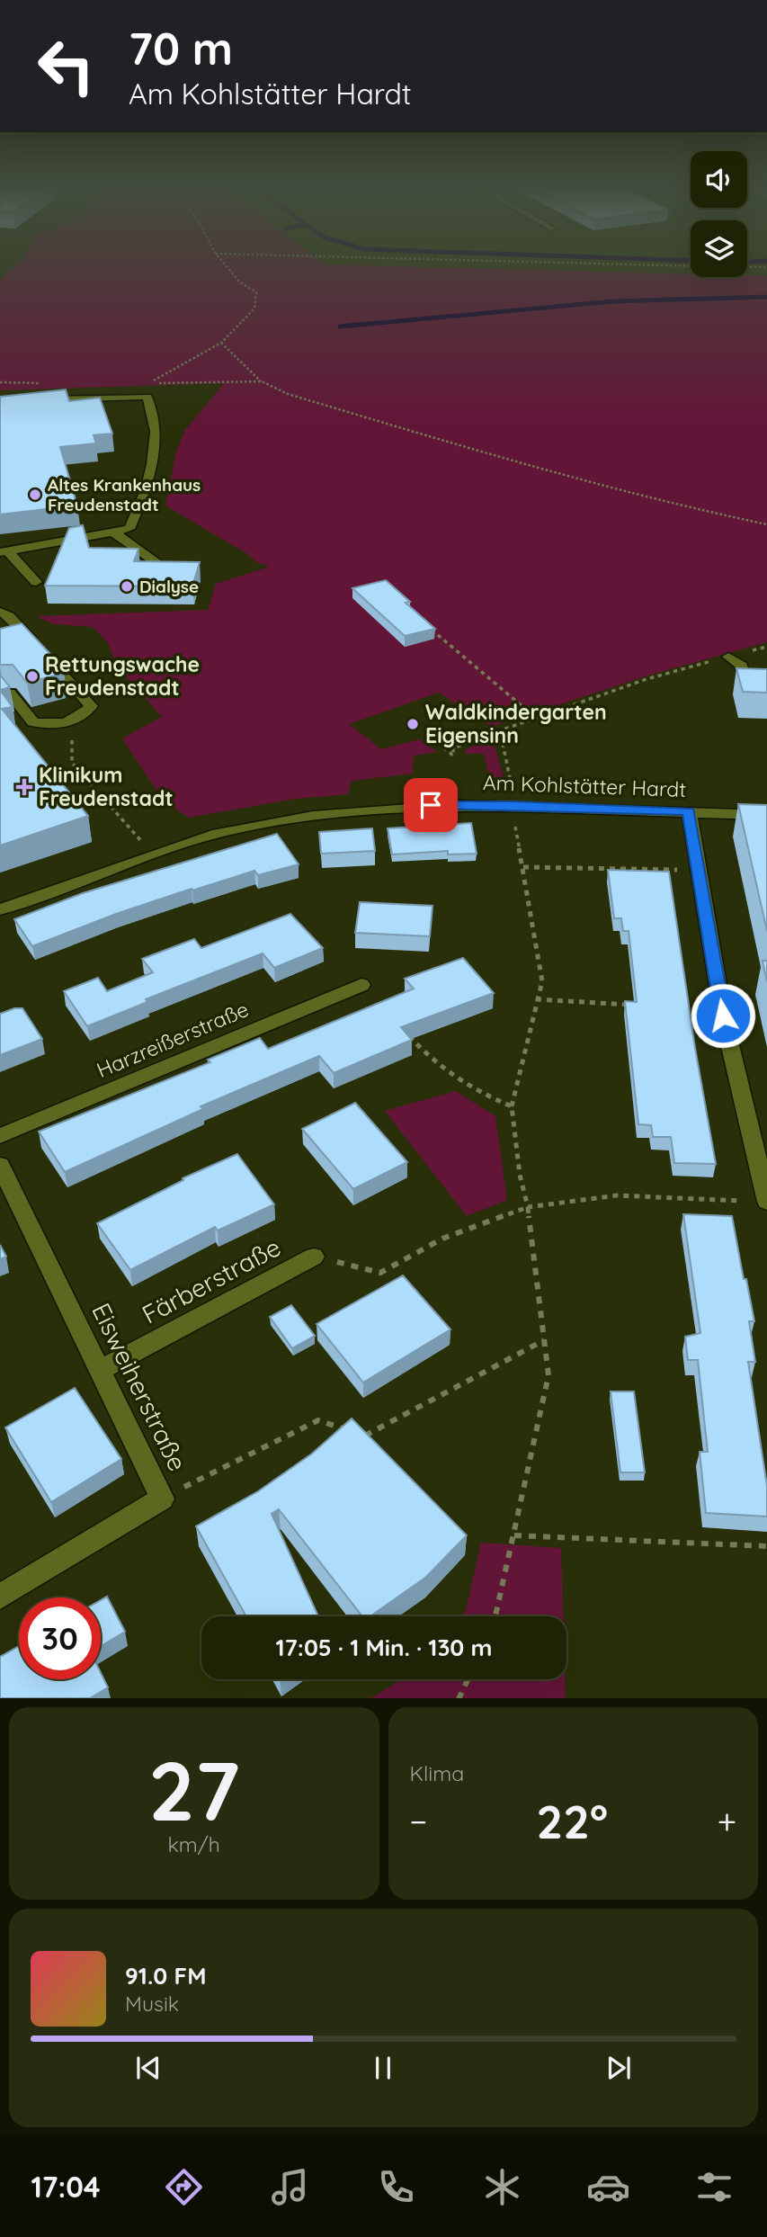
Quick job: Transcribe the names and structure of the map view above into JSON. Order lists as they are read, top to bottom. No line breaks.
{"streets":{"street":["Am Kohlstätter Hardt","Harzreißerstraße","Färberstraße","Eisweiherstraße"]},"crossings":[["Färberstraße","Eisweiherstraße"]],"places":{"other":["Altes Krankenhaus Freudenstadt","Dialyse","Rettungswache Freudenstadt","Waldkindergarten Eigensinn"],"health":["Klinikum Freudenstadt"]},"page":{"turn":["70 m","Am Kohlstätter Hardt"],"limit":"30","trip":"17:05 · 1 Min. · 130 m","tile":[["27","km/h"],"Klima"],"heat":["−","22°","+"],"song":["91.0 FM","Musik"],"tabs":"17:04"}}
